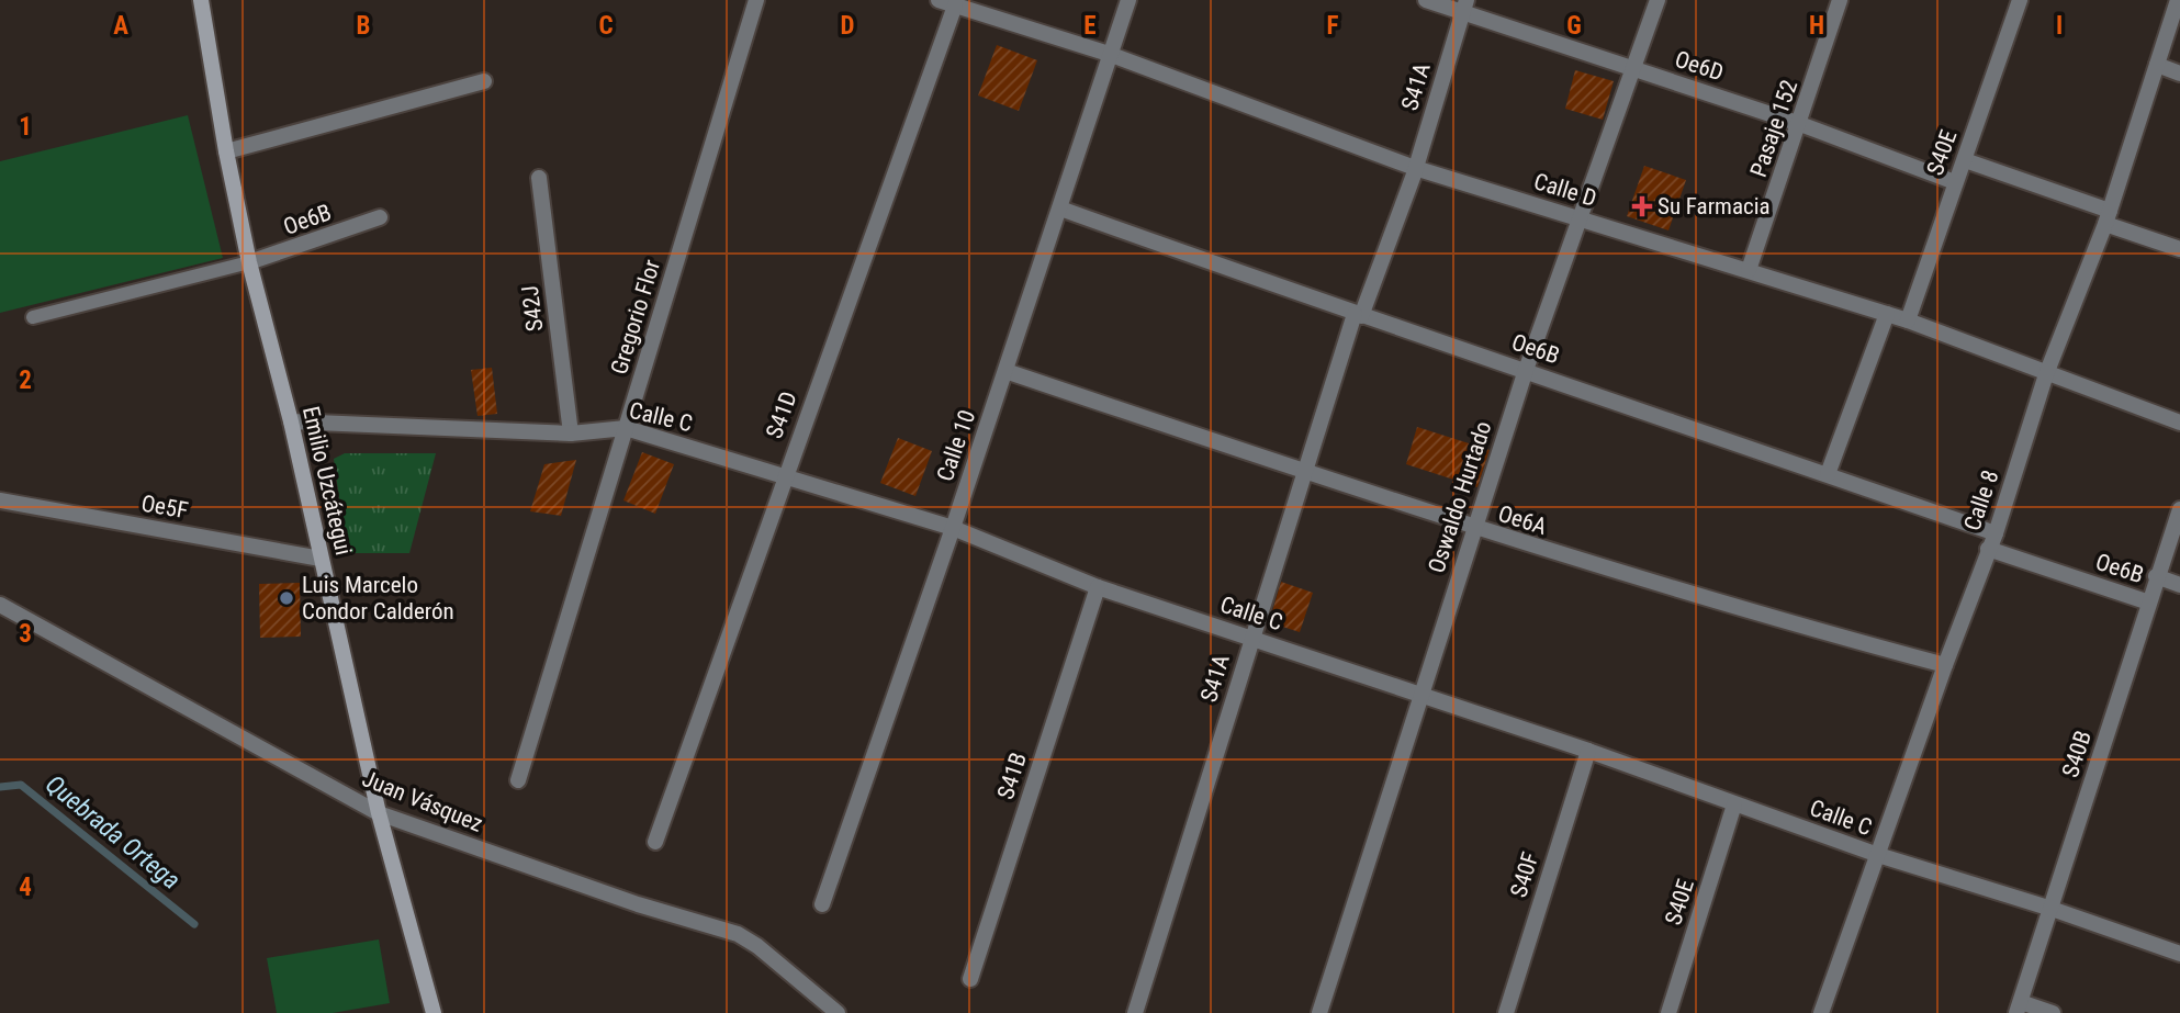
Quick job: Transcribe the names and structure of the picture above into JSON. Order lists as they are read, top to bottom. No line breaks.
{"streets":{"street":["Oe6D","S41A","Pasaje 152","S40E","Calle D","Oe6B","S42J","Gregorio Flor","S41D","Calle C","Calle 10","Emilio Uzcátegui","Oswaldo Hurtado","Calle 8","Oe5F","Oe6A","S40B","S41B","Juan Vásquez","S40F"]},"crossings":[["Oe6D","S41A"],["Oe6D","Pasaje 152"],["Oe6D","S40E"],["Oe6D","Oswaldo Hurtado"],["S41A","Calle D"],["S41A","Oe6B"],["S41A","Calle C"],["S41A","Oe6A"],["Pasaje 152","Calle D"],["S40E","Calle D"],["S40E","Calle C"],["Calle D","S41D"],["Calle D","Calle 10"],["Calle D","Oswaldo Hurtado"],["Calle D","Calle 8"],["Oe6B","Calle 10"],["Oe6B","Emilio Uzcátegui"],["Oe6B","Oswaldo Hurtado"],["Oe6B","Calle 8"],["Oe6B","S40B"],["S42J","Calle C"],["Gregorio Flor","Calle C"],["S41D","Calle C"],["Calle C","Calle 10"],["Calle C","Emilio Uzcátegui"],["Calle C","Oswaldo Hurtado"],["Calle C","Calle 8"],["Calle C","S40B"],["Calle C","S41B"],["Calle C","S40F"],["Calle 10","Oe6A"],["Emilio Uzcátegui","Oe5F"],["Emilio Uzcátegui","Juan Vásquez"],["Oswaldo Hurtado","Oe6A"],["Calle 8","Oe6A"]],"water":["Quebrada Ortega"],"places":{"health":["Su Farmacia"],"other":["Luis Marcelo Condor Calderón"]},"grid":{"columns":["A","B","C","D","E","F","G","H","I"],"rows":["1","2","3","4"]}}
